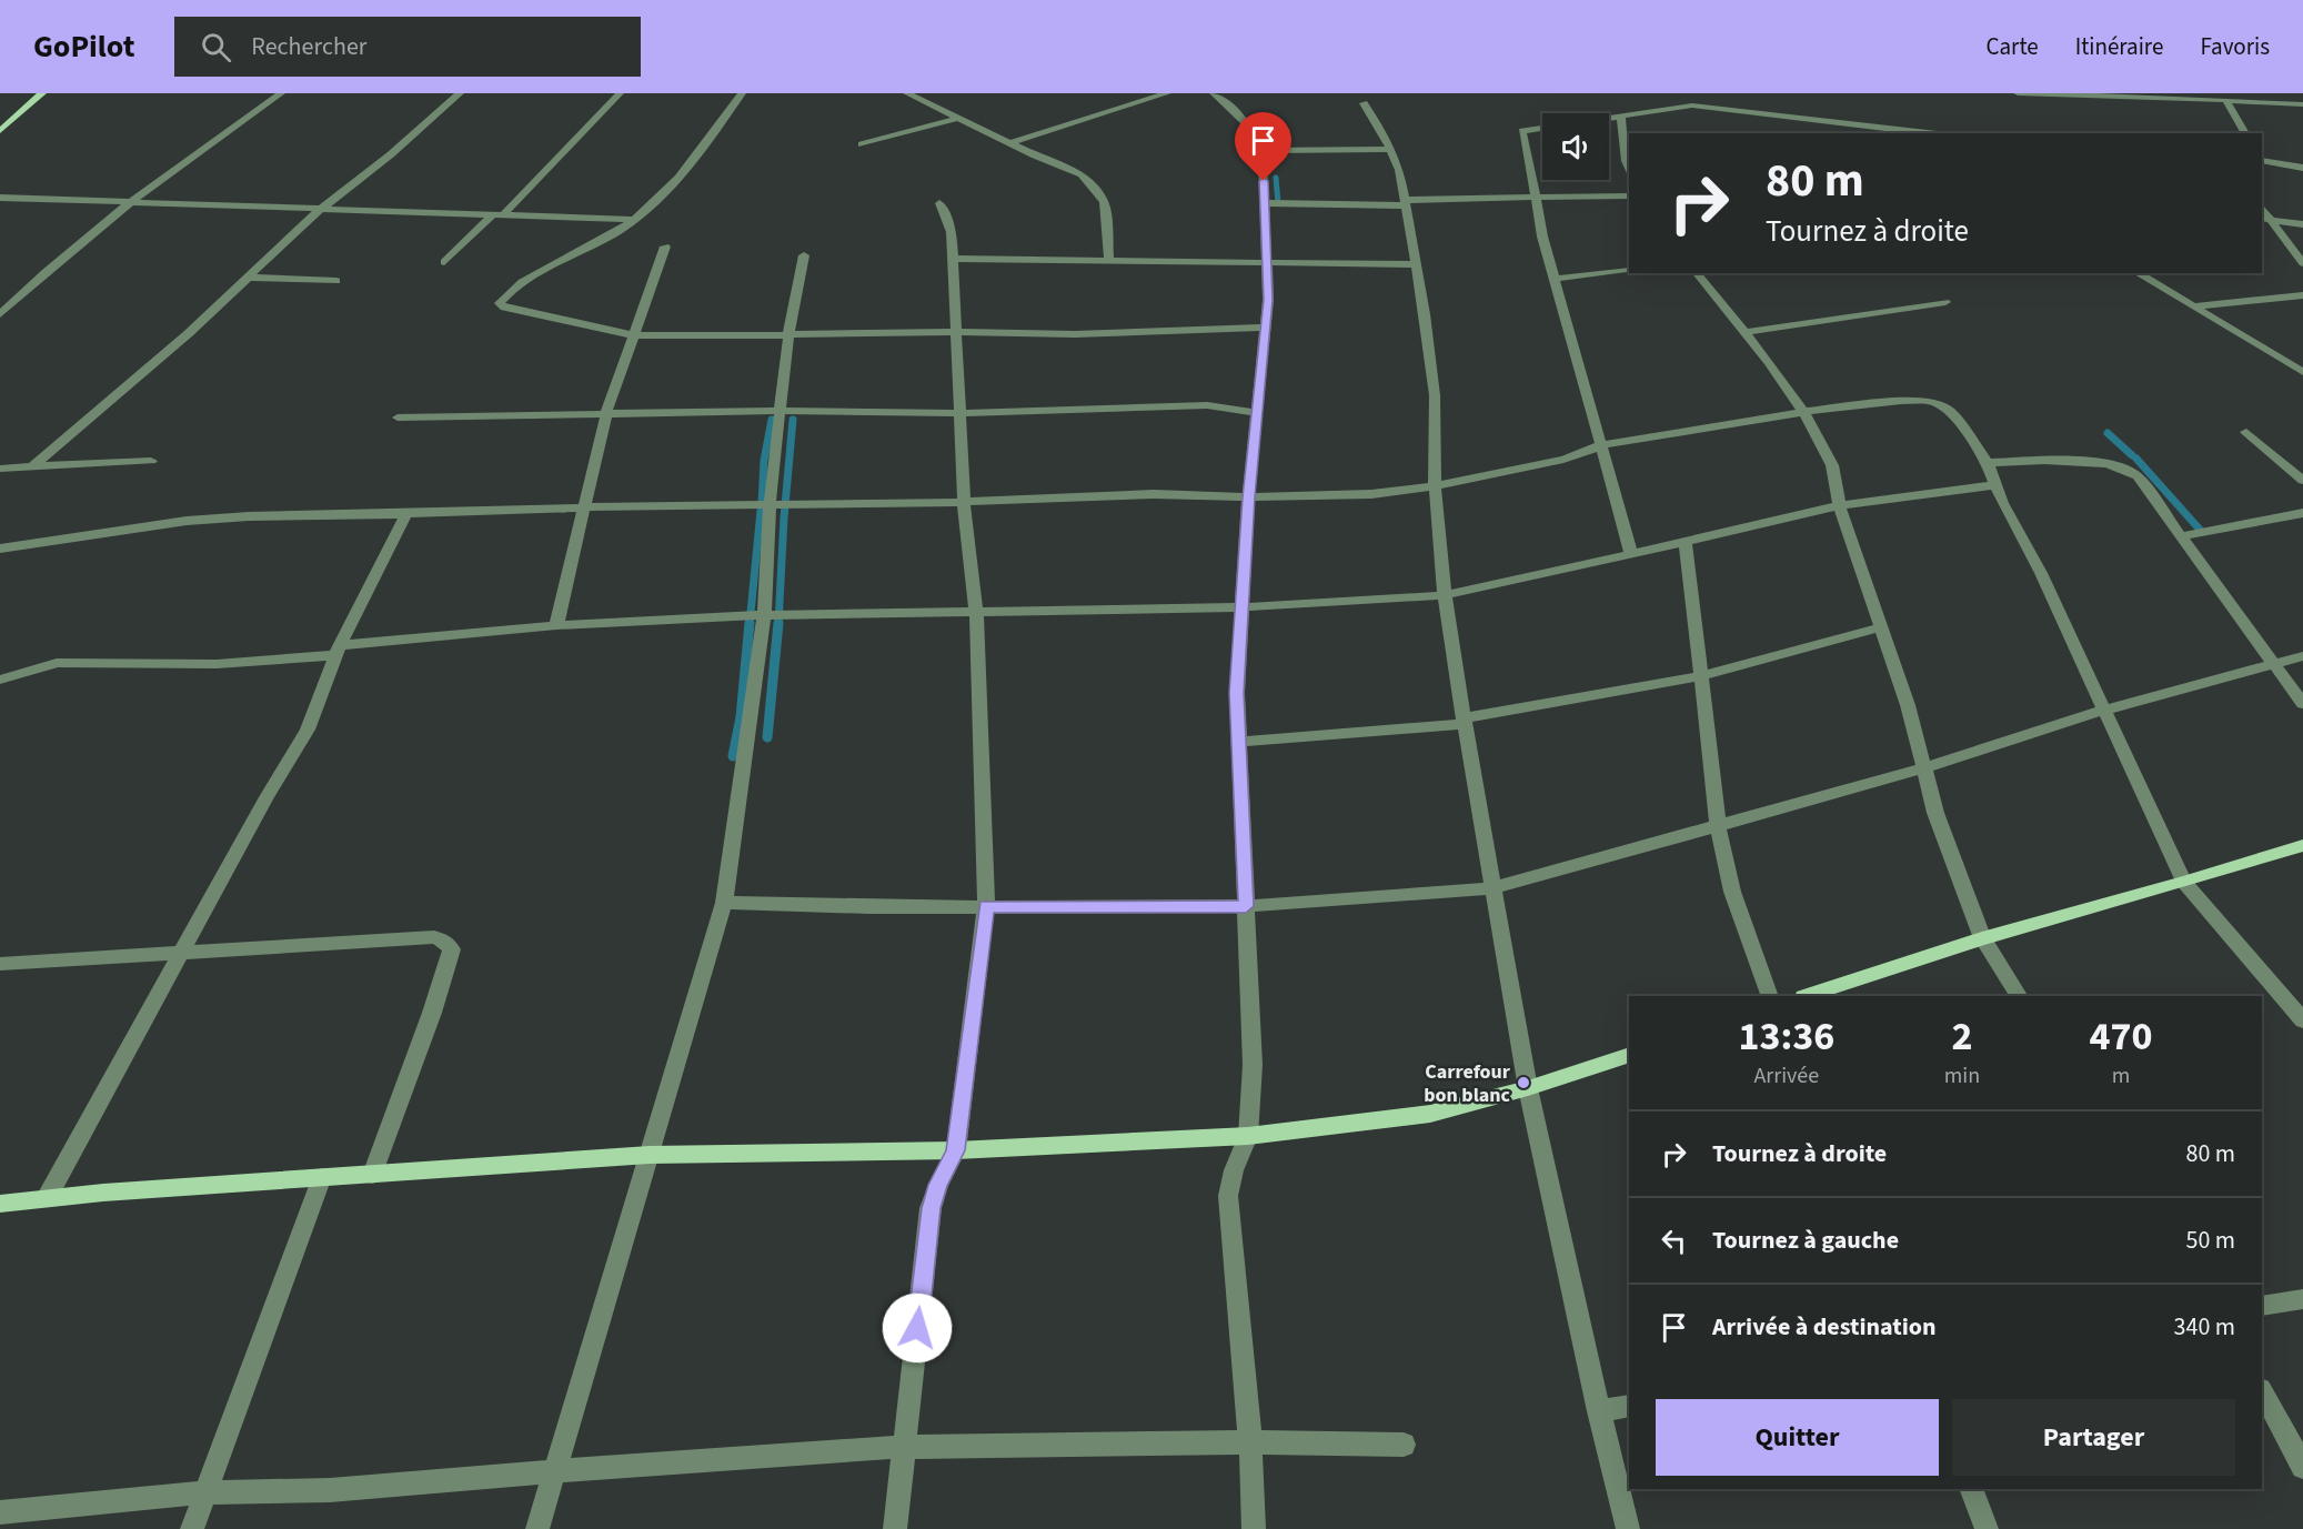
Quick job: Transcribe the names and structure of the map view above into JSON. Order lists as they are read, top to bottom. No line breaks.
{"places":["Carrefour bon blanc"],"page":{"header":"GoPilot","search":"Rechercher","nav":["Carte","Itinéraire","Favoris"],"turn":["80 m","Tournez à droite"],"eta":["13:36","Arrivée","2","min","470","m"],"list":[{"name":"Tournez à droite","value":"80 m"},{"name":"Tournez à gauche","value":"50 m"},{"name":"Arrivée à destination","value":"340 m"}],"buttons":["Quitter","Partager"]}}
